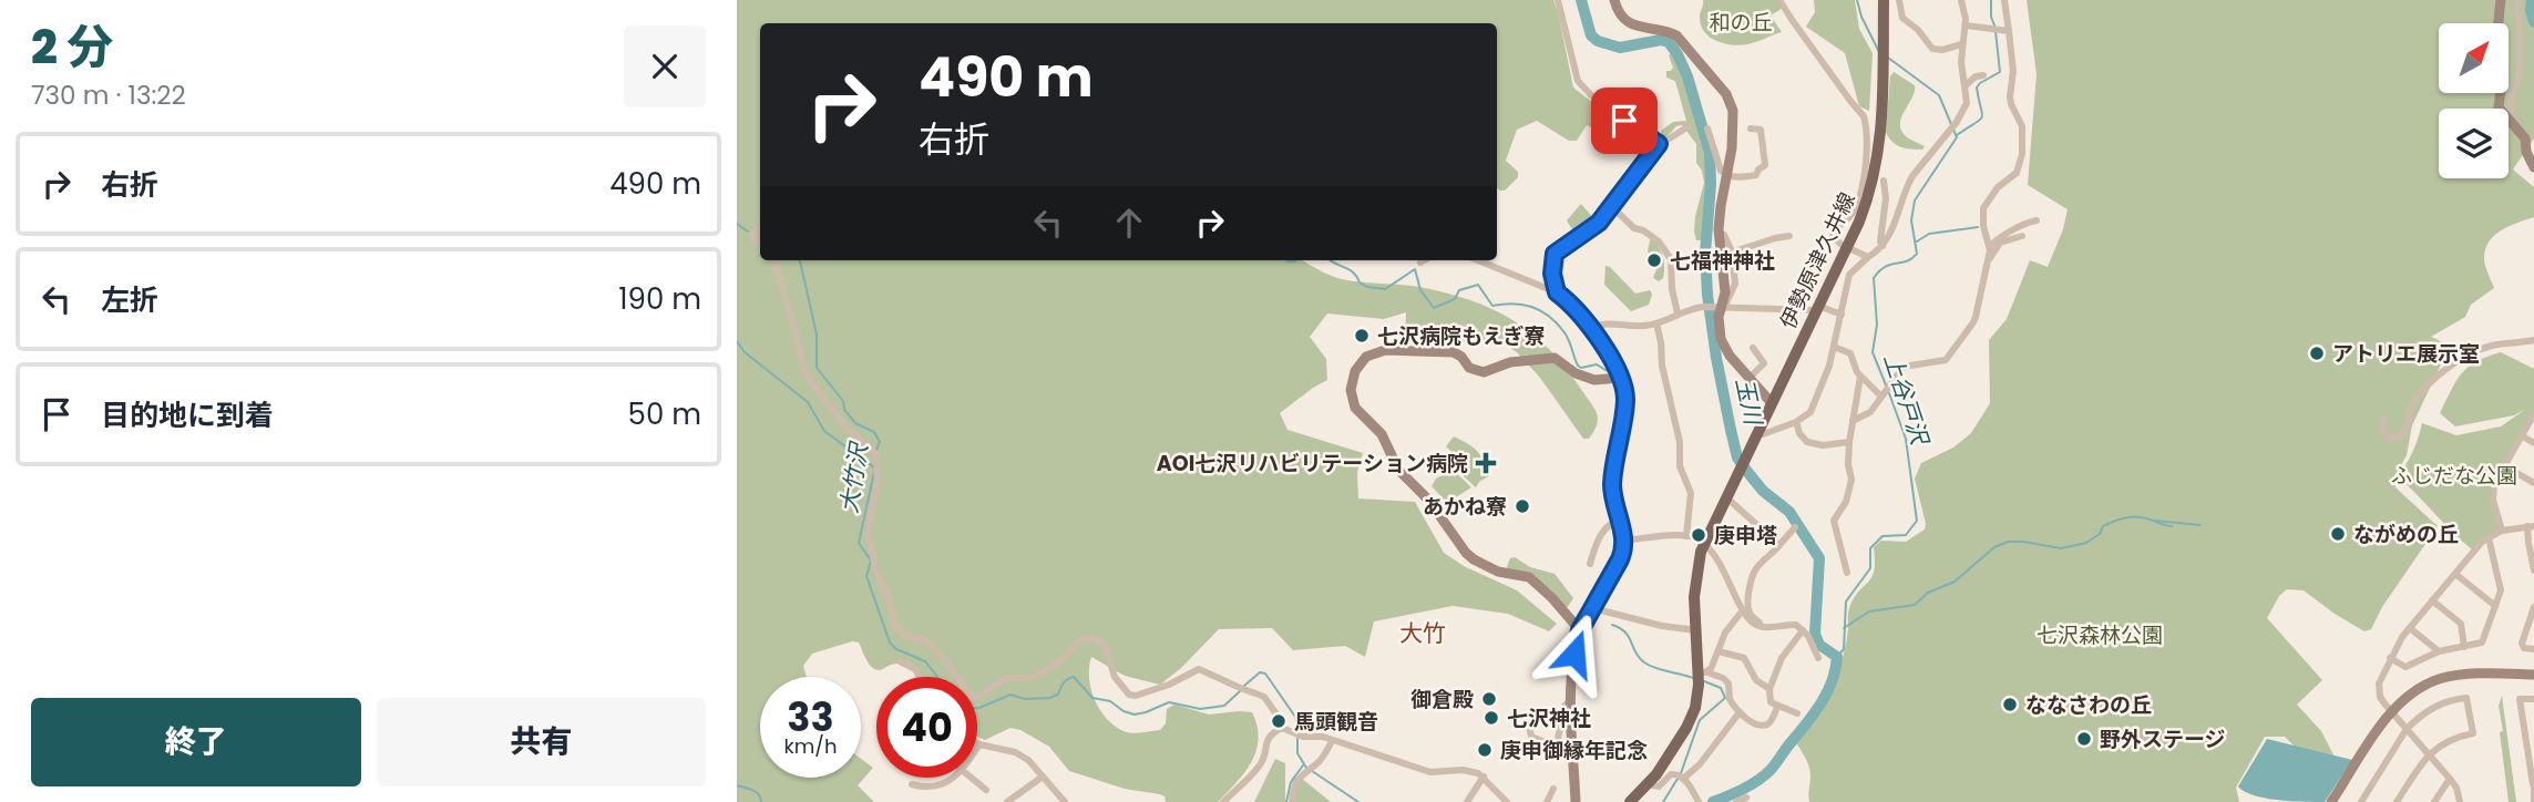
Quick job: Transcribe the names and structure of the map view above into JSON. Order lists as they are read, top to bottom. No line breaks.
{"streets":{"main road":["伊勢原津久井線"]},"districts":["大竹"],"water":["上谷戸沢","玉川","大竹沢"],"parks":["和の丘","ふじだな公園","七沢森林公園"],"places":{"other":["七福神神社","七沢病院もえぎ寮","アトリエ展示室","あかね寮","ながめの丘","庚申塔","御倉殿","ななさわの丘","七沢神社","馬頭観音","野外ステージ","庚申御縁年記念"],"health":["AOI七沢リハビリテーション病院"]},"north":"top right","page":{"heading":["2 分","730 m · 13:22"],"turn":["490 m","右折"],"list":[{"name":"右折","value":"490 m"},{"name":"左折","value":"190 m"},{"name":"目的地に到着","value":"50 m"}],"speed":"33 km/h","limit":"40","buttons":["終了","共有"]}}
